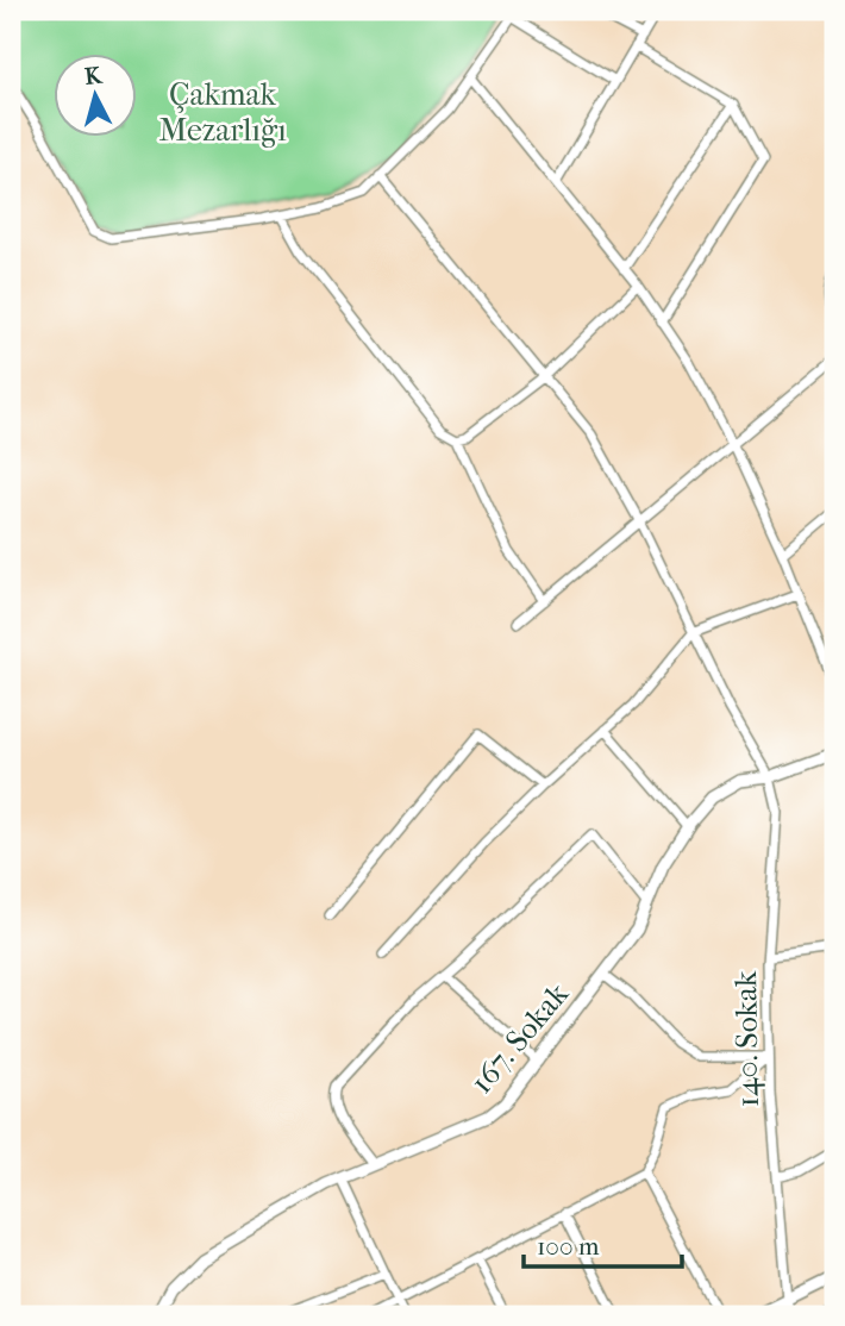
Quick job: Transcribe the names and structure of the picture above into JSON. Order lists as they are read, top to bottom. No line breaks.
{"streets":{"street":["167. Sokak","140. Sokak"]},"crossings":[["167. Sokak","140. Sokak"]],"parks":["Çakmak Mezarlığı"],"scale_bar":"100 m","north":"top"}
